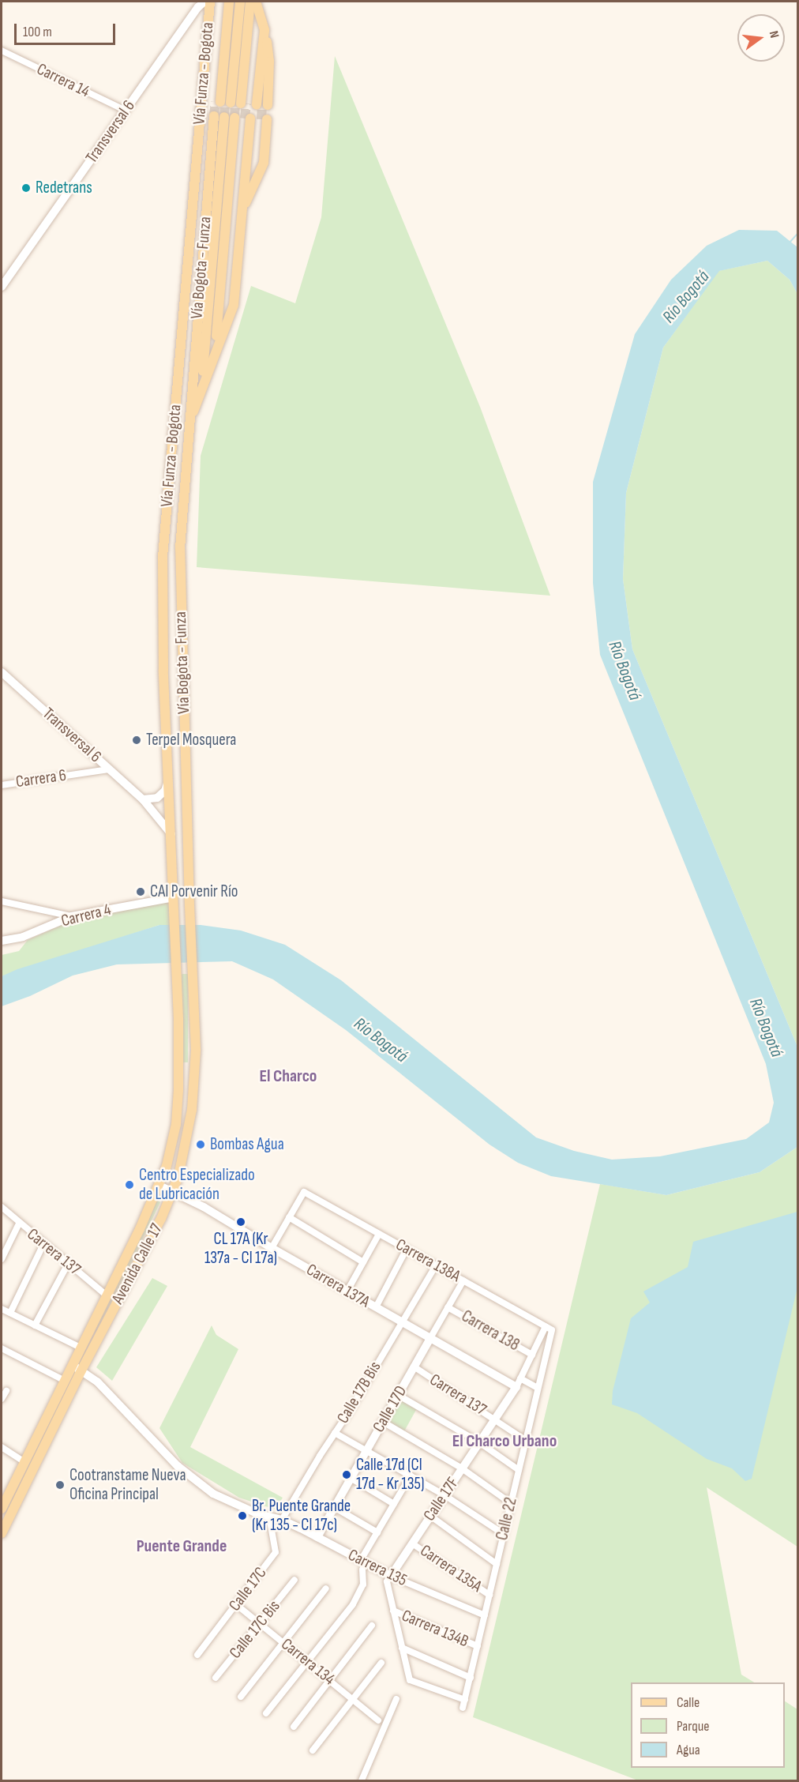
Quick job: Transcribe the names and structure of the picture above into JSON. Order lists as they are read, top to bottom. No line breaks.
{"streets":{"main road":["Vía Funza - Bogota","Vía Bogota - Funza","Avenida Calle 17"],"street":["Carrera 14","Transversal 6","Carrera 6","Carrera 4","Carrera 137","Carrera 138A","Carrera 137A","Carrera 138","Calle 17B Bis","Calle 17D","Calle 17F","Calle 22","Carrera 135","Carrera 135A","Calle 17C","Carrera 134B","Calle 17C Bis","Carrera 134"]},"crossings":[["Vía Funza - Bogota","Transversal 6"],["Vía Funza - Bogota","Carrera 4"],["Vía Funza - Bogota","Avenida Calle 17"],["Carrera 14","Transversal 6"],["Transversal 6","Carrera 6"],["Vía Bogota - Funza","Avenida Calle 17"],["Carrera 137","Avenida Calle 17"],["Carrera 137","Calle 17D"],["Carrera 137","Calle 17F"],["Carrera 137","Calle 22"],["Carrera 138A","Calle 17B Bis"],["Carrera 138A","Calle 17D"],["Carrera 138A","Calle 17F"],["Carrera 138A","Calle 22"],["Avenida Calle 17","Carrera 137A"],["Avenida Calle 17","Carrera 135"],["Carrera 137A","Calle 17B Bis"],["Carrera 137A","Calle 17D"],["Carrera 137A","Calle 17F"],["Carrera 138","Calle 17D"],["Carrera 138","Calle 17F"],["Calle 17B Bis","Carrera 135"],["Calle 17D","Carrera 135"],["Calle 17F","Carrera 135"],["Calle 17F","Carrera 135A"],["Calle 22","Carrera 135"],["Calle 22","Carrera 135A"],["Calle 22","Carrera 134B"],["Carrera 135","Calle 17C"],["Calle 17C","Carrera 134"],["Calle 17C Bis","Carrera 134"]],"districts":["El Charco","El Charco Urbano","Puente Grande"],"water":["Río Bogotá"],"places":["Redetrans","Terpel Mosquera","CAI Porvenir Río","Bombas Agua","Centro Especializado de Lubricación","CL 17A (Kr 137a - Cl 17a)","Calle 17d (Cl 17d - Kr 135)","Cootranstame Nueva Oficina Principal","Br. Puente Grande (Kr 135 - Cl 17c)"],"legend":["Calle","Parque","Agua"],"scale_bar":"100 m","north":"right"}
